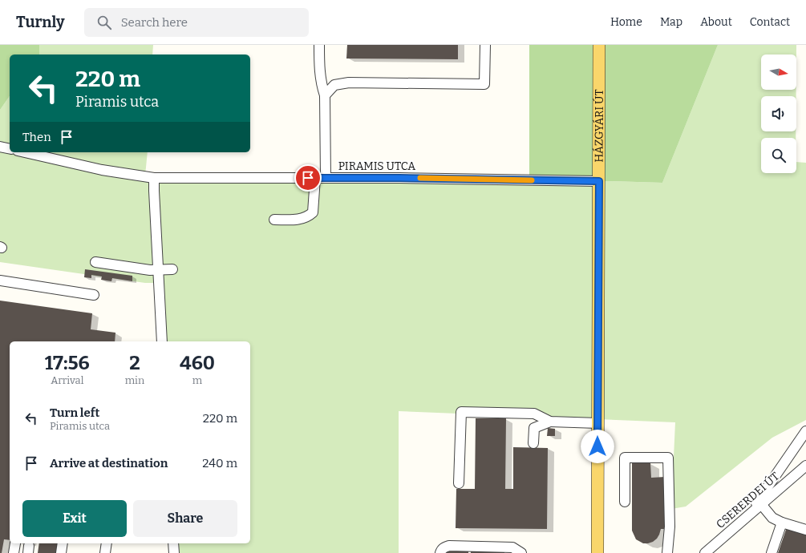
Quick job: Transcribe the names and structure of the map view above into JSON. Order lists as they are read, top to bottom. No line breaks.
{"streets":{"main road":["HÁZGYÁRI ÚT"],"street":["PIRAMIS UTCA","CSERERDEI ÚT"]},"crossings":[["HÁZGYÁRI ÚT","PIRAMIS UTCA"]],"north":"right","page":{"header":"Turnly","search":"Search here","nav":["Home","Map","About","Contact"],"turn":["220 m","Piramis utca"],"then":"Then","eta":["17:56","Arrival","2","min","460","m"],"list":[{"name":"Turn left","note":"Piramis utca","value":"220 m"},{"name":"Arrive at destination","value":"240 m"}],"buttons":["Exit","Share"]}}
